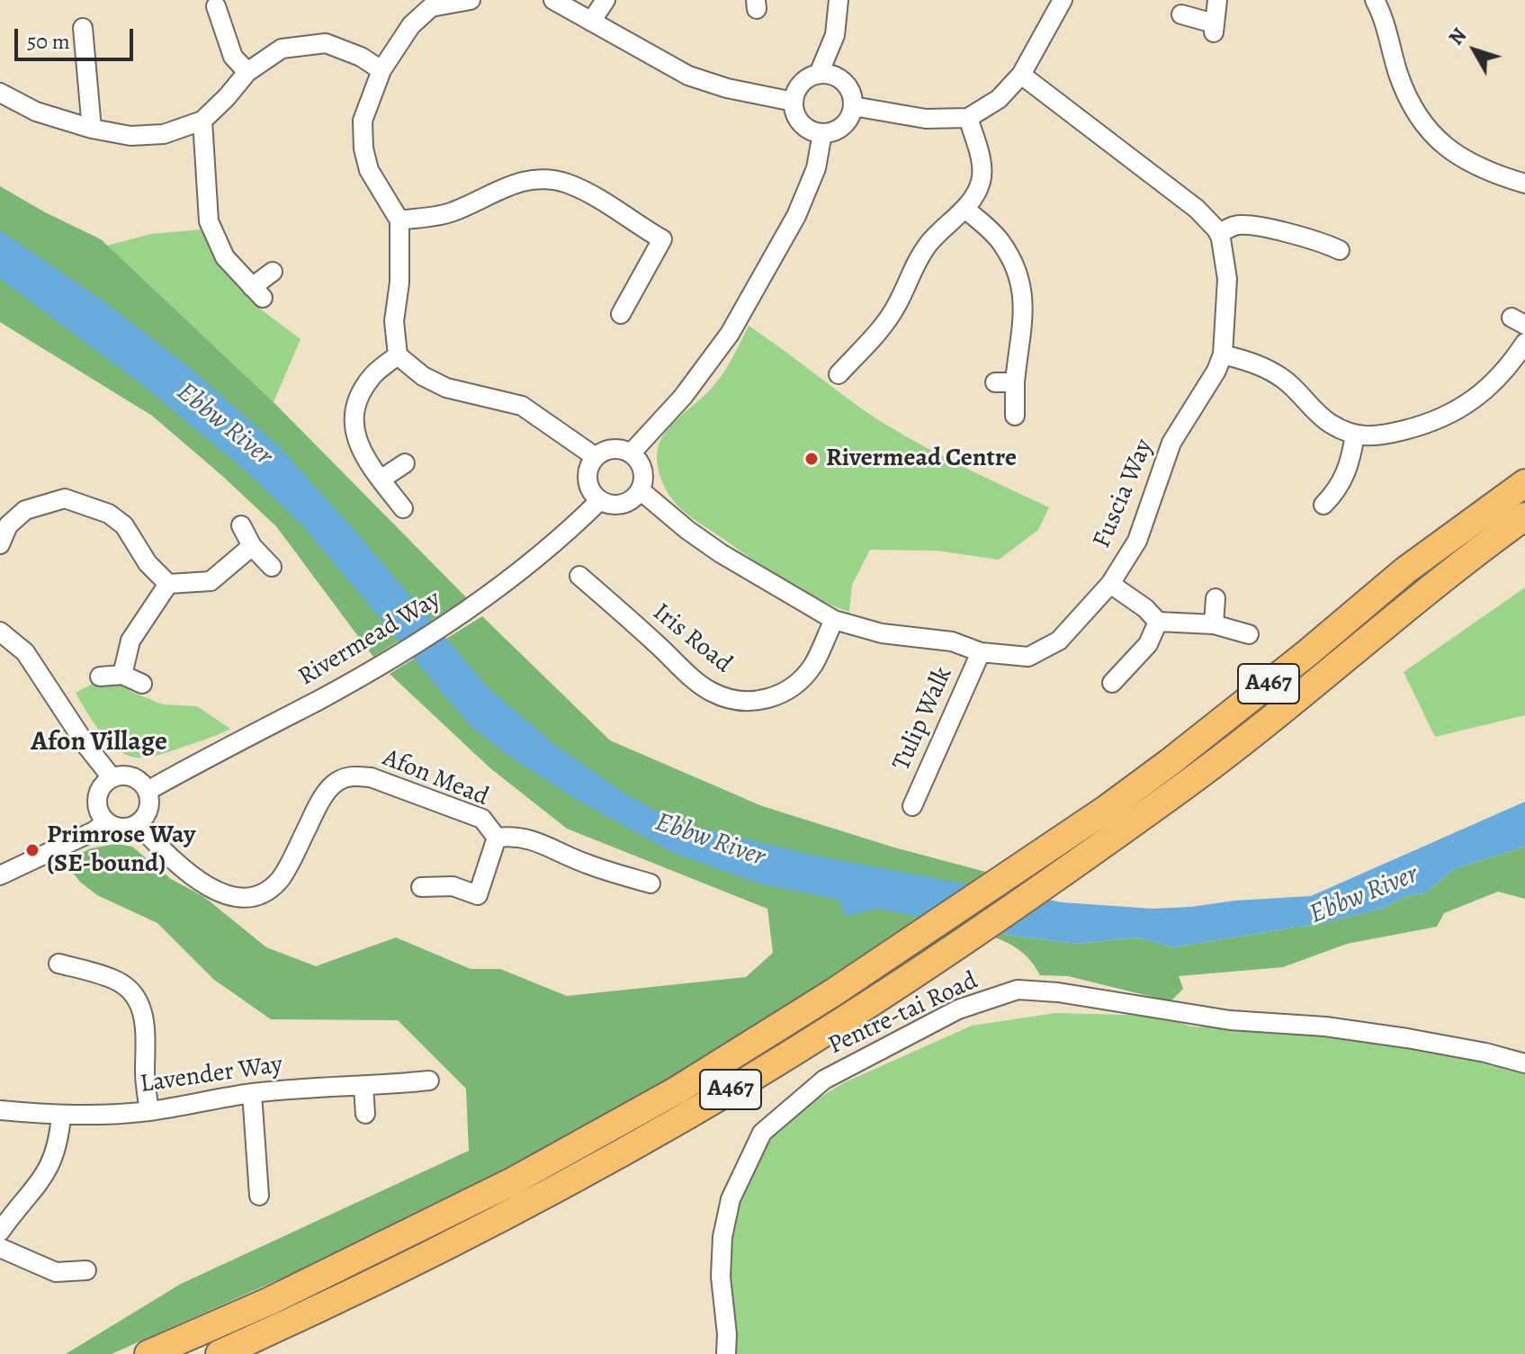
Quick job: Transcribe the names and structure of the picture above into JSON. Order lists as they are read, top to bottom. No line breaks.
{"streets":{"main road":["A467"],"street":["Fuscia Way","Rivermead Way","Iris Road","Tulip Walk","Afon Mead","Pentre-tai Road","Lavender Way"]},"crossings":[["Fuscia Way","Rivermead Way"],["Fuscia Way","Iris Road"],["Fuscia Way","Tulip Walk"],["Rivermead Way","Afon Mead"]],"districts":["Afon Village"],"water":["Ebbw River"],"places":["Rivermead Centre","Primrose Way (SE-bound)"],"scale_bar":"50 m","north":"top left"}
